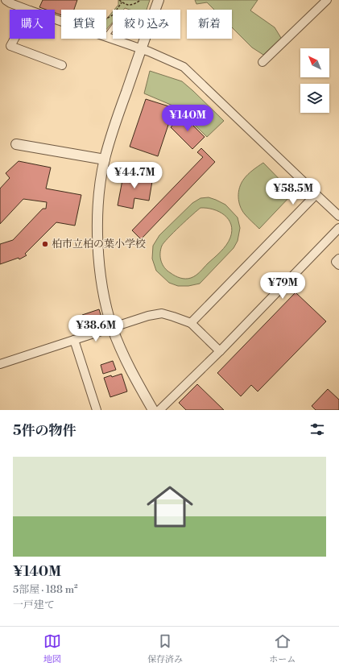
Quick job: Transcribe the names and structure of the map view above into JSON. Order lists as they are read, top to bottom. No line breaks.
{"places":["柏市立柏の葉小学校"],"north":"top left","page":{"chip":["購入","賃貸","絞り込み","新着"],"price":["¥140M","¥44.7M","¥58.5M","¥79M","¥38.6M"],"heading":"5件の物件","list":[{"name":"¥140M","note":"5部屋 · 188 m² · 一戸建て"}],"tabs":["地図","保存済み","ホーム"]}}
